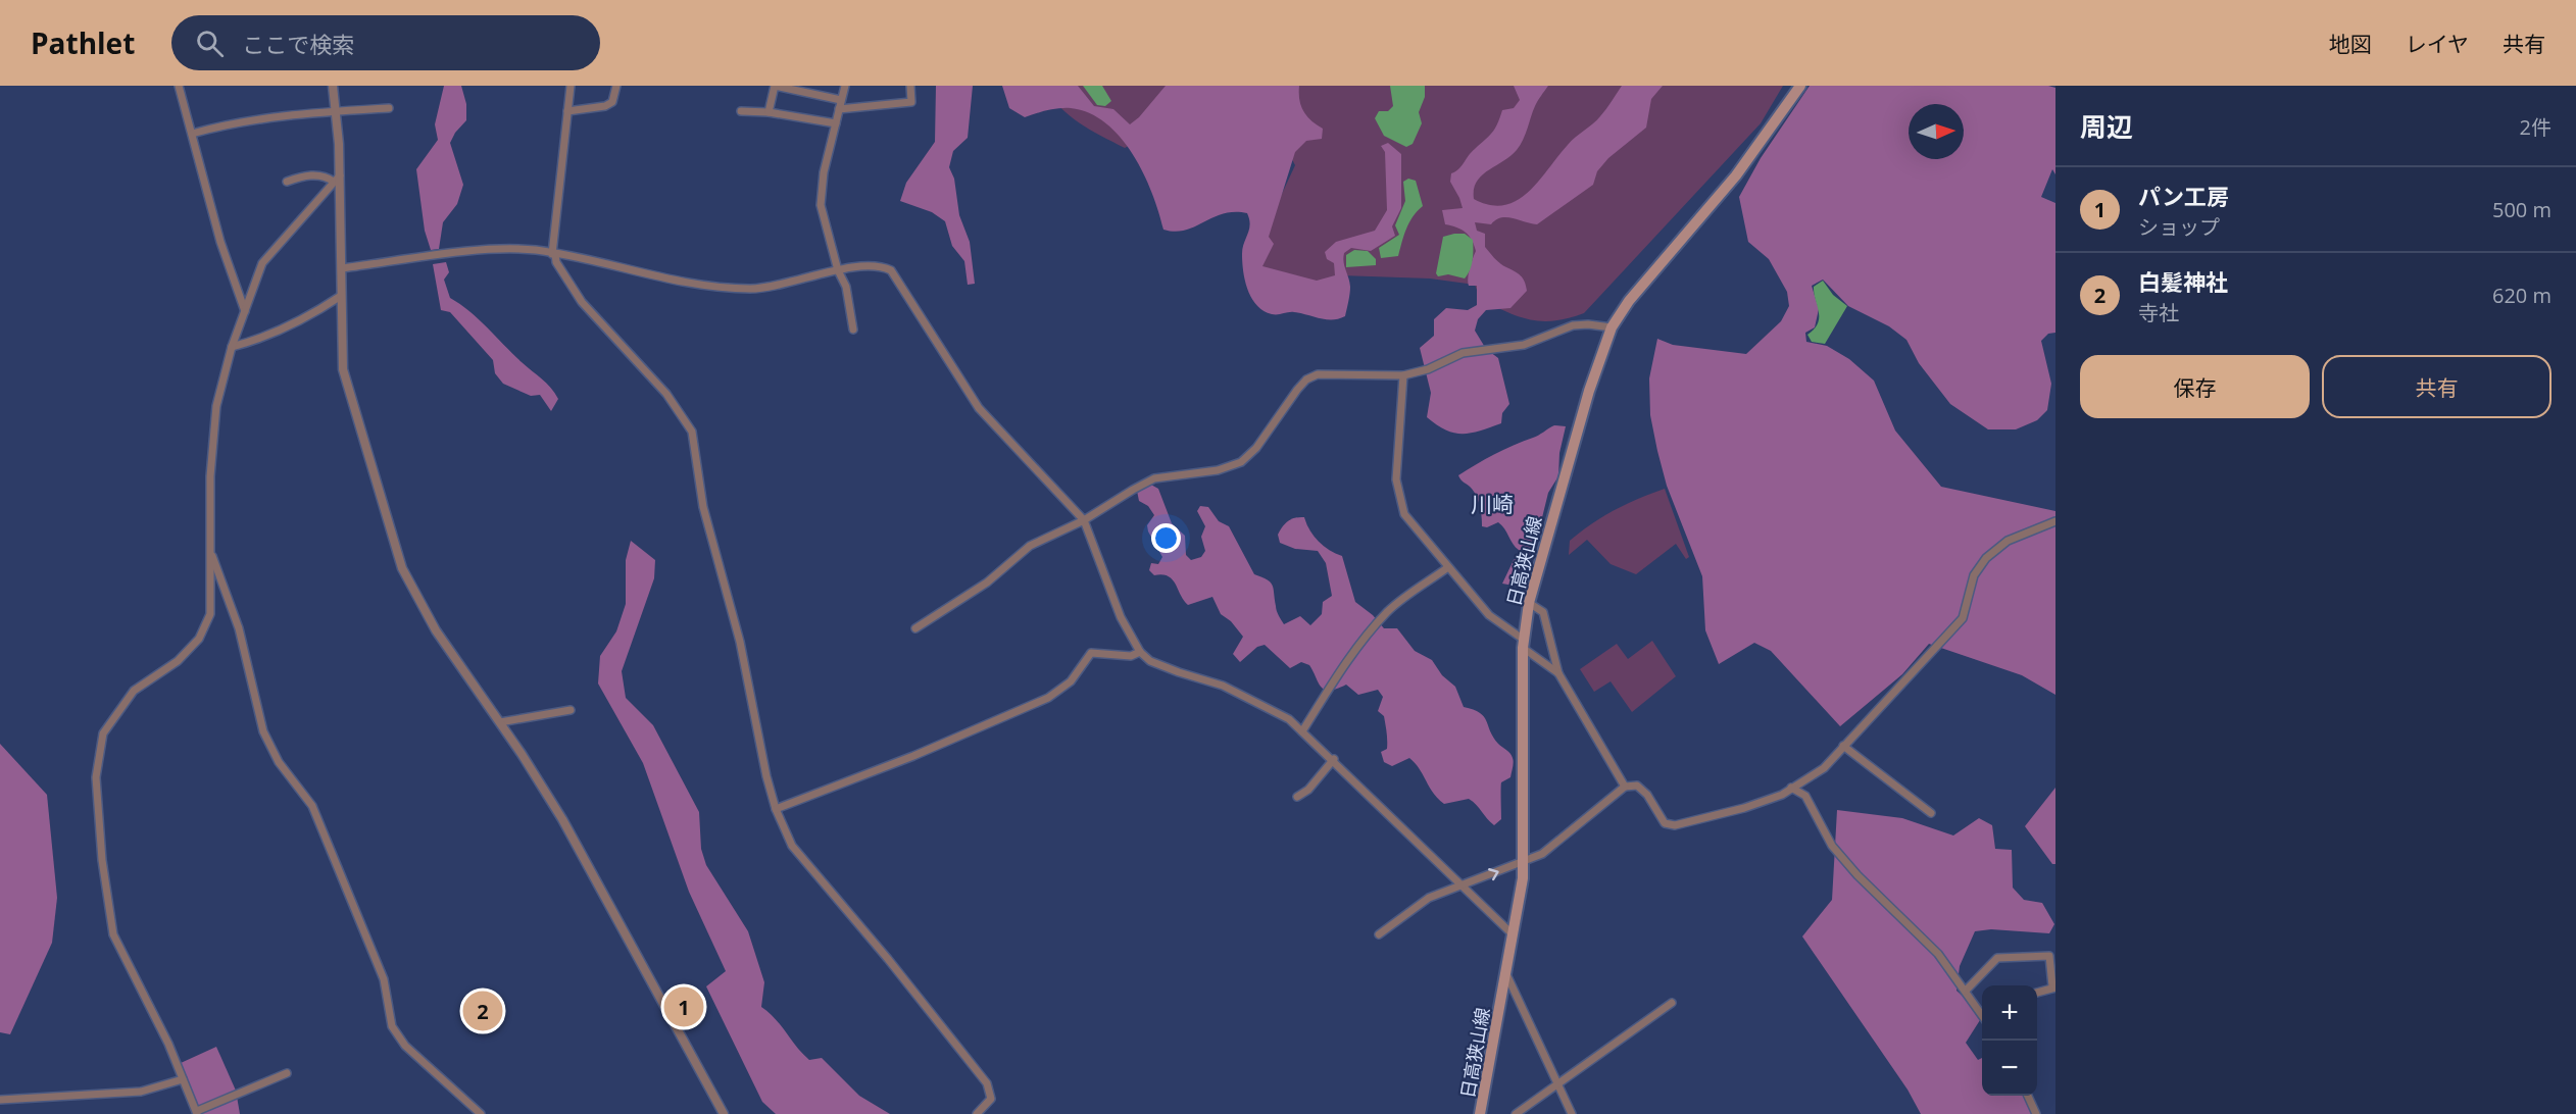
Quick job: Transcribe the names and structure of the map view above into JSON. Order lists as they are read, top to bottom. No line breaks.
{"streets":{"main road":["日高狭山線"]},"districts":["川崎"],"north":"right","page":{"header":"Pathlet","search":"ここで検索","nav":["地図","レイヤ","共有"],"heading":["周辺","2件"],"list":[{"mark":"1","name":"パン工房","note":"ショップ","value":"500 m"},{"mark":"2","name":"白髪神社","note":"寺社","value":"620 m"}],"buttons":["保存","共有"],"pins":["1","2"],"map_buttons":["+","−"]}}
